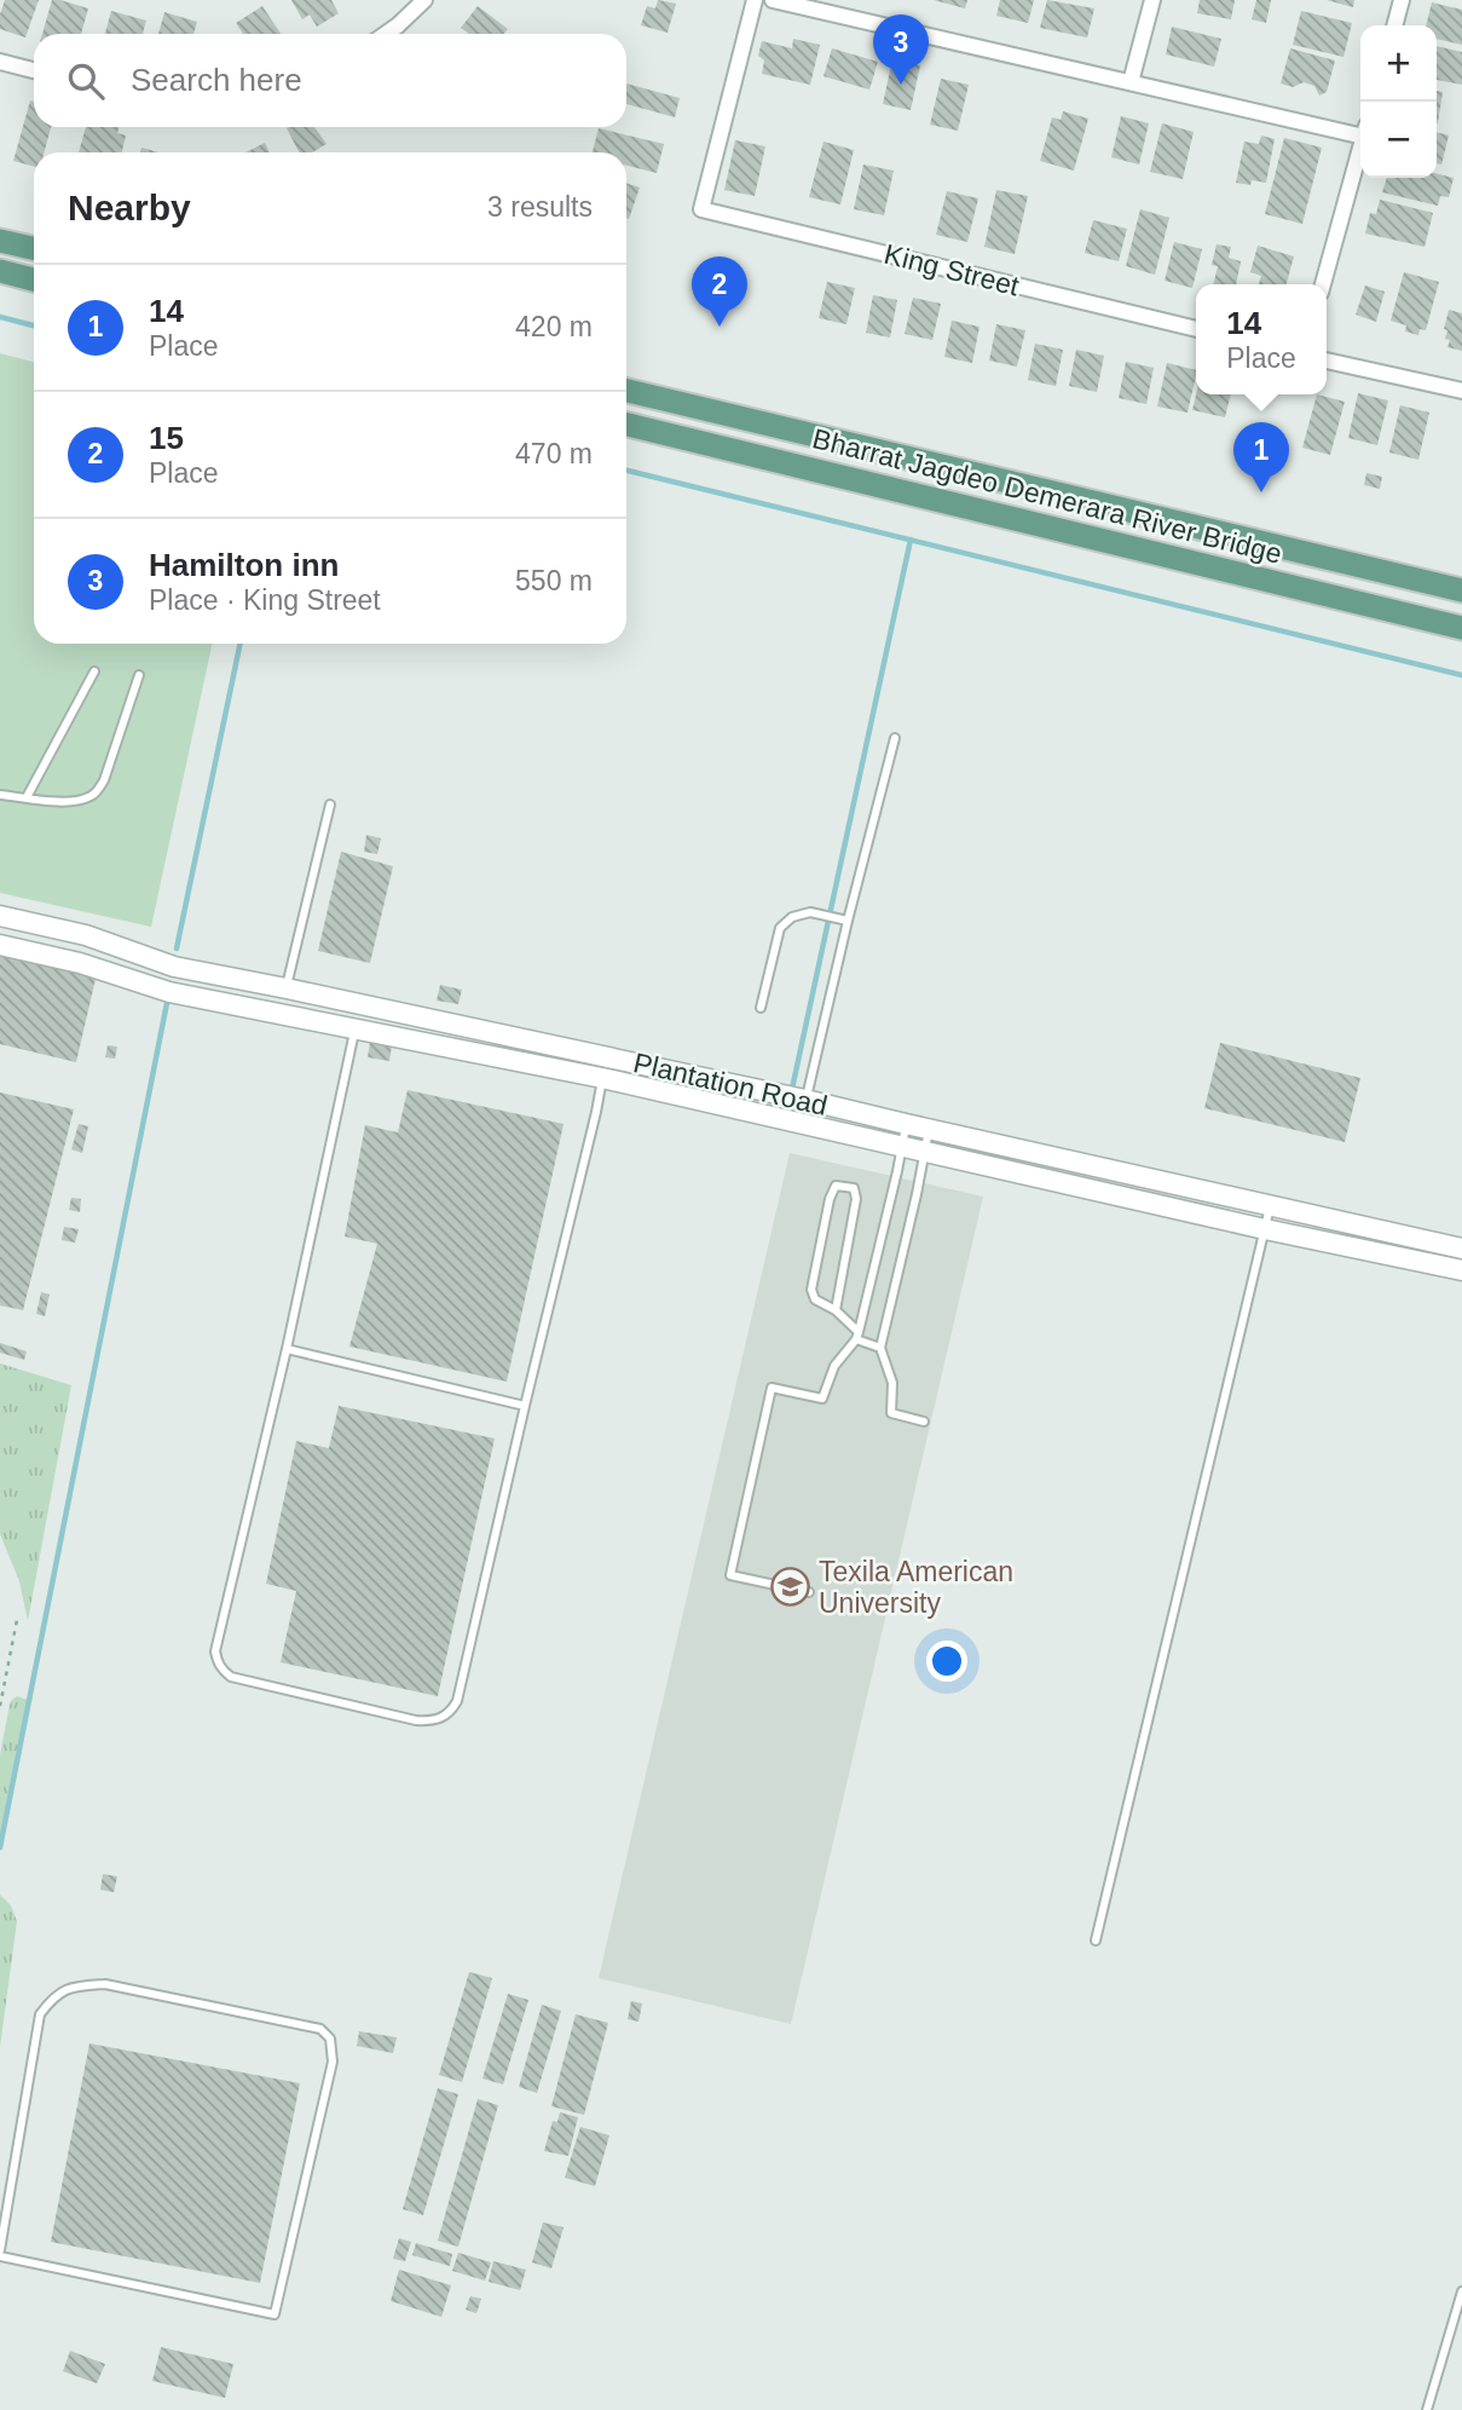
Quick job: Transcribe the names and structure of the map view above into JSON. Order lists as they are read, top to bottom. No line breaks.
{"streets":{"main road":["Bharrat Jagdeo Demerara River Bridge"],"street":["King Street","Plantation Road"]},"places":{"school or university":["Texila American University"]},"page":{"pins":["3","2","1"],"map_buttons":["+","−"],"search":"Search here","heading":["Nearby","3 results"],"list":[{"mark":"1","name":"14","note":"Place","value":"420 m"},{"mark":"2","name":"15","note":"Place","value":"470 m"},{"mark":"3","name":"Hamilton inn","note":"Place · King Street","value":"550 m"}],"popup":["14","Place"]}}
